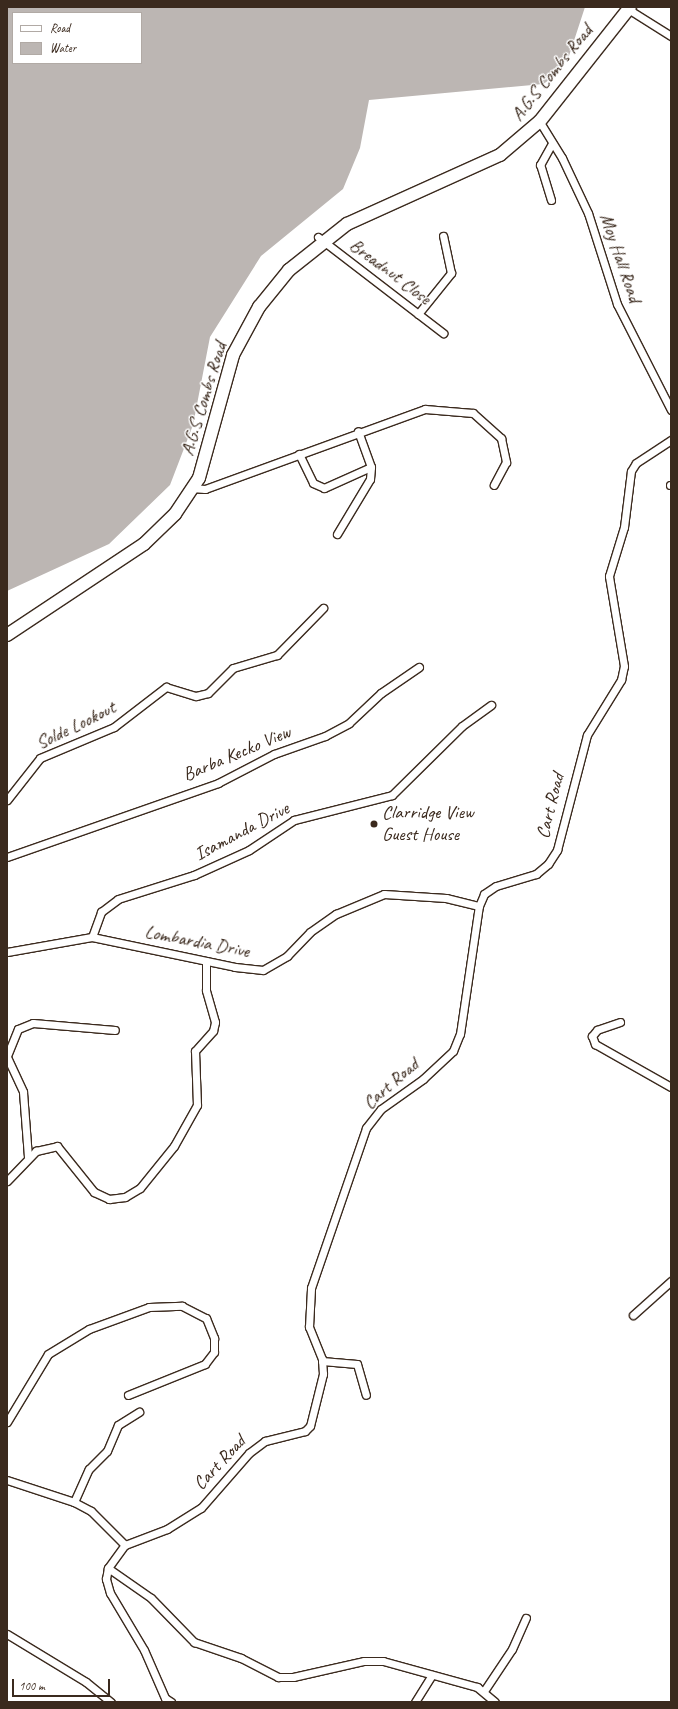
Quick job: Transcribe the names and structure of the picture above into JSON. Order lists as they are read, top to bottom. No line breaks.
{"streets":{"main road":["A.G.S Combs Road"],"street":["Moy Hall Road","Breadnut Close","Solde Lookout","Barba Kecko View","Cart Road","Isamanda Drive","Lombardia Drive"]},"crossings":[["A.G.S Combs Road","Moy Hall Road"],["A.G.S Combs Road","Breadnut Close"],["Cart Road","Lombardia Drive"],["Isamanda Drive","Lombardia Drive"]],"places":["Clarridge View Guest House"],"legend":["Road","Water"],"scale_bar":"100 m"}
